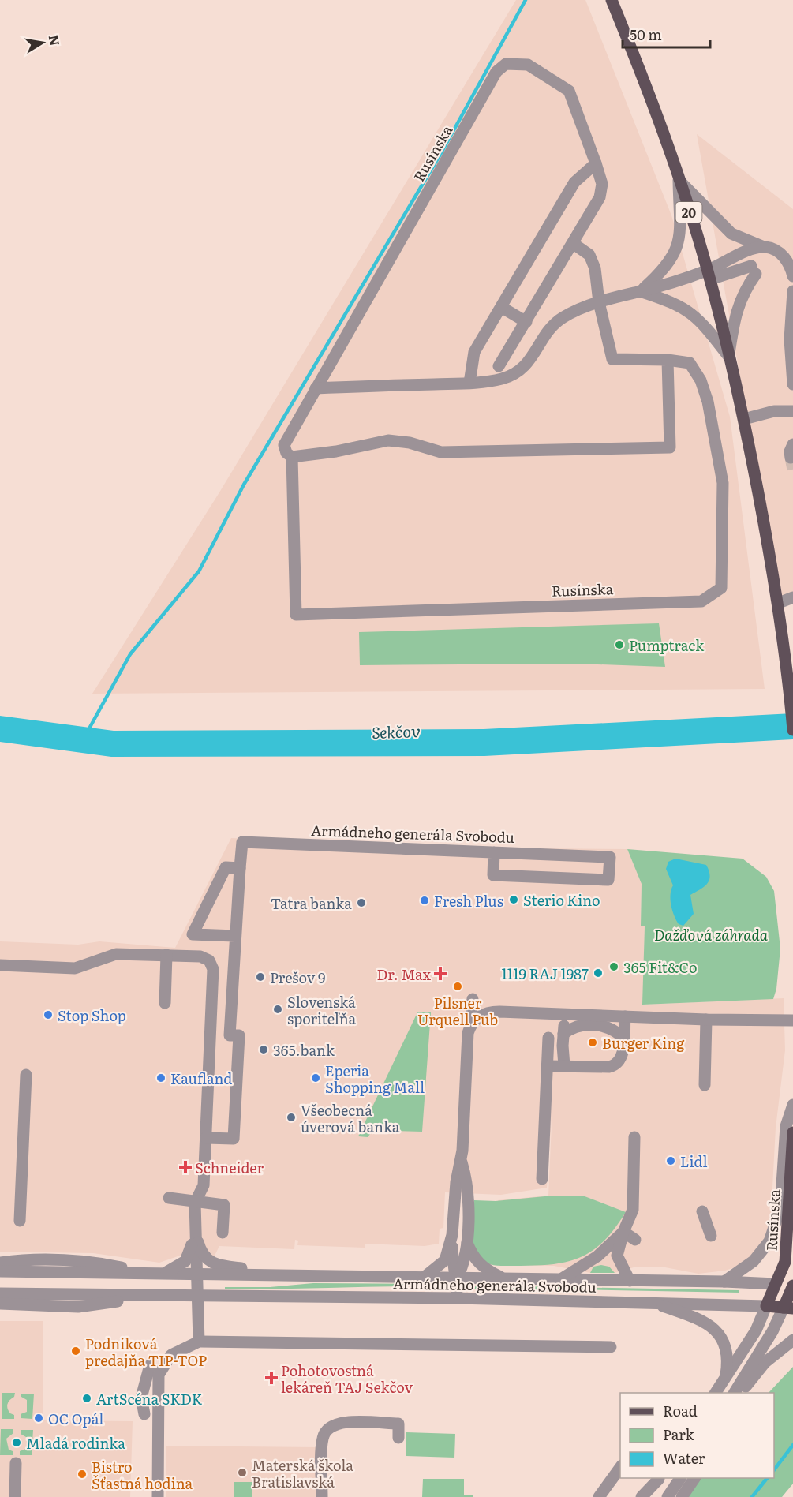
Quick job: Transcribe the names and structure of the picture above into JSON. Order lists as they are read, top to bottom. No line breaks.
{"streets":{"main road":["Rusínska","20","Armádneho generála Svobodu"]},"crossings":[["Rusínska","Armádneho generála Svobodu"]],"water":["Sekčov"],"parks":["Dažďová záhrada"],"places":{"other":["Pumptrack","Sterio Kino","Fresh Plus","Tatra banka","365 Fit&Co","1119 RAJ 1987","Prešov 9","Pilsner Urquell Pub","Slovenská sporiteľňa","Stop Shop","Burger King","365.bank","Kaufland","Eperia Shopping Mall","Všeobecná úverová banka","Lidl","Podniková predajňa TIP-TOP","ArtScéna SKDK","OC Opál","Mladá rodinka","Materská škola Bratislavská","Bistro Šťastná hodina"],"health":["Dr. Max","Schneider","Pohotovostná lekáreň TAJ Sekčov"]},"legend":["Road","Park","Water"],"scale_bar":"50 m","north":"right"}
